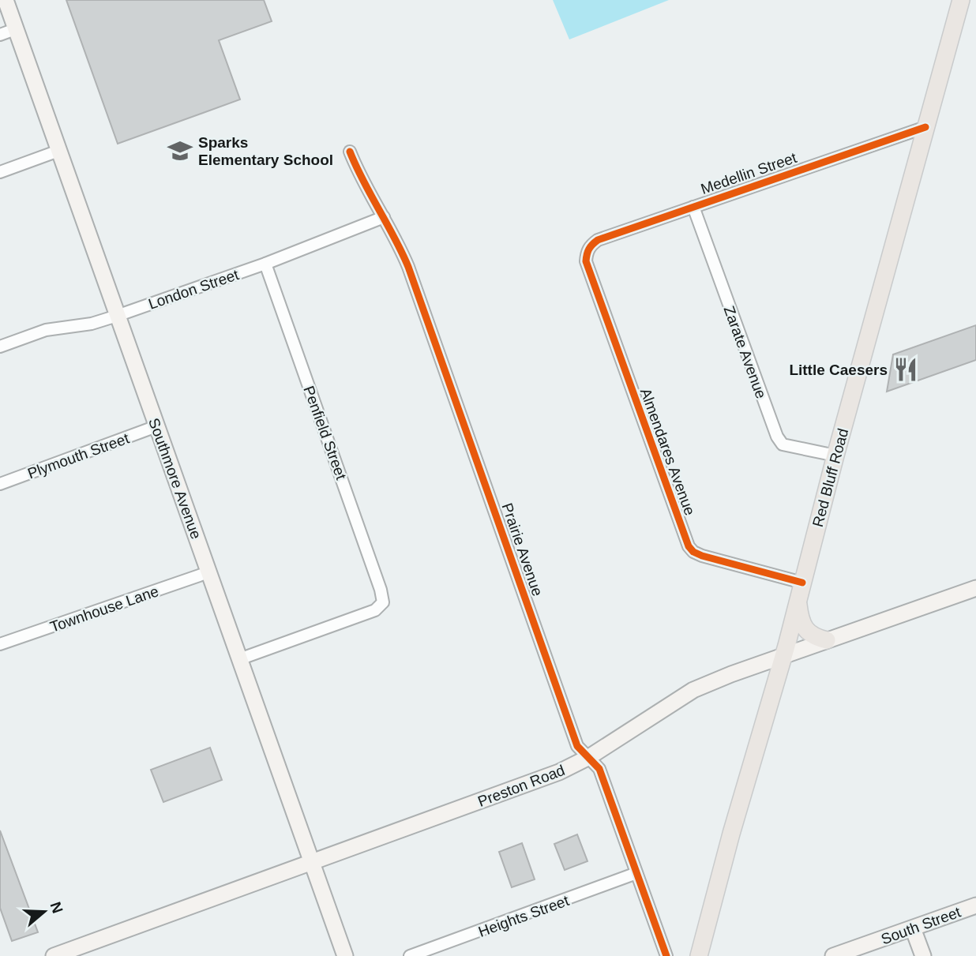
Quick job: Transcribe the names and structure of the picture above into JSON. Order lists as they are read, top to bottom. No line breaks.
{"streets":{"main road":["Red Bluff Road","Southmore Avenue","Preston Road","South Street"],"street":["Medellin Street","London Street","Zarate Avenue","Penfield Street","Almendares Avenue","Plymouth Street","Prairie Avenue","Townhouse Lane","Heights Street"]},"crossings":[["Medellin Street","Zarate Avenue"],["Medellin Street","Almendares Avenue"],["Medellin Street","Red Bluff Road"],["London Street","Penfield Street"],["London Street","Southmore Avenue"],["London Street","Prairie Avenue"],["Zarate Avenue","Red Bluff Road"],["Penfield Street","Southmore Avenue"],["Almendares Avenue","Red Bluff Road"],["Plymouth Street","Southmore Avenue"],["Red Bluff Road","Preston Road"],["Southmore Avenue","Townhouse Lane"],["Southmore Avenue","Preston Road"],["Prairie Avenue","Preston Road"],["Prairie Avenue","Heights Street"]],"places":{"school or university":["Sparks Elementary School"],"restaurant":["Little Caesers"]},"north":"right"}
